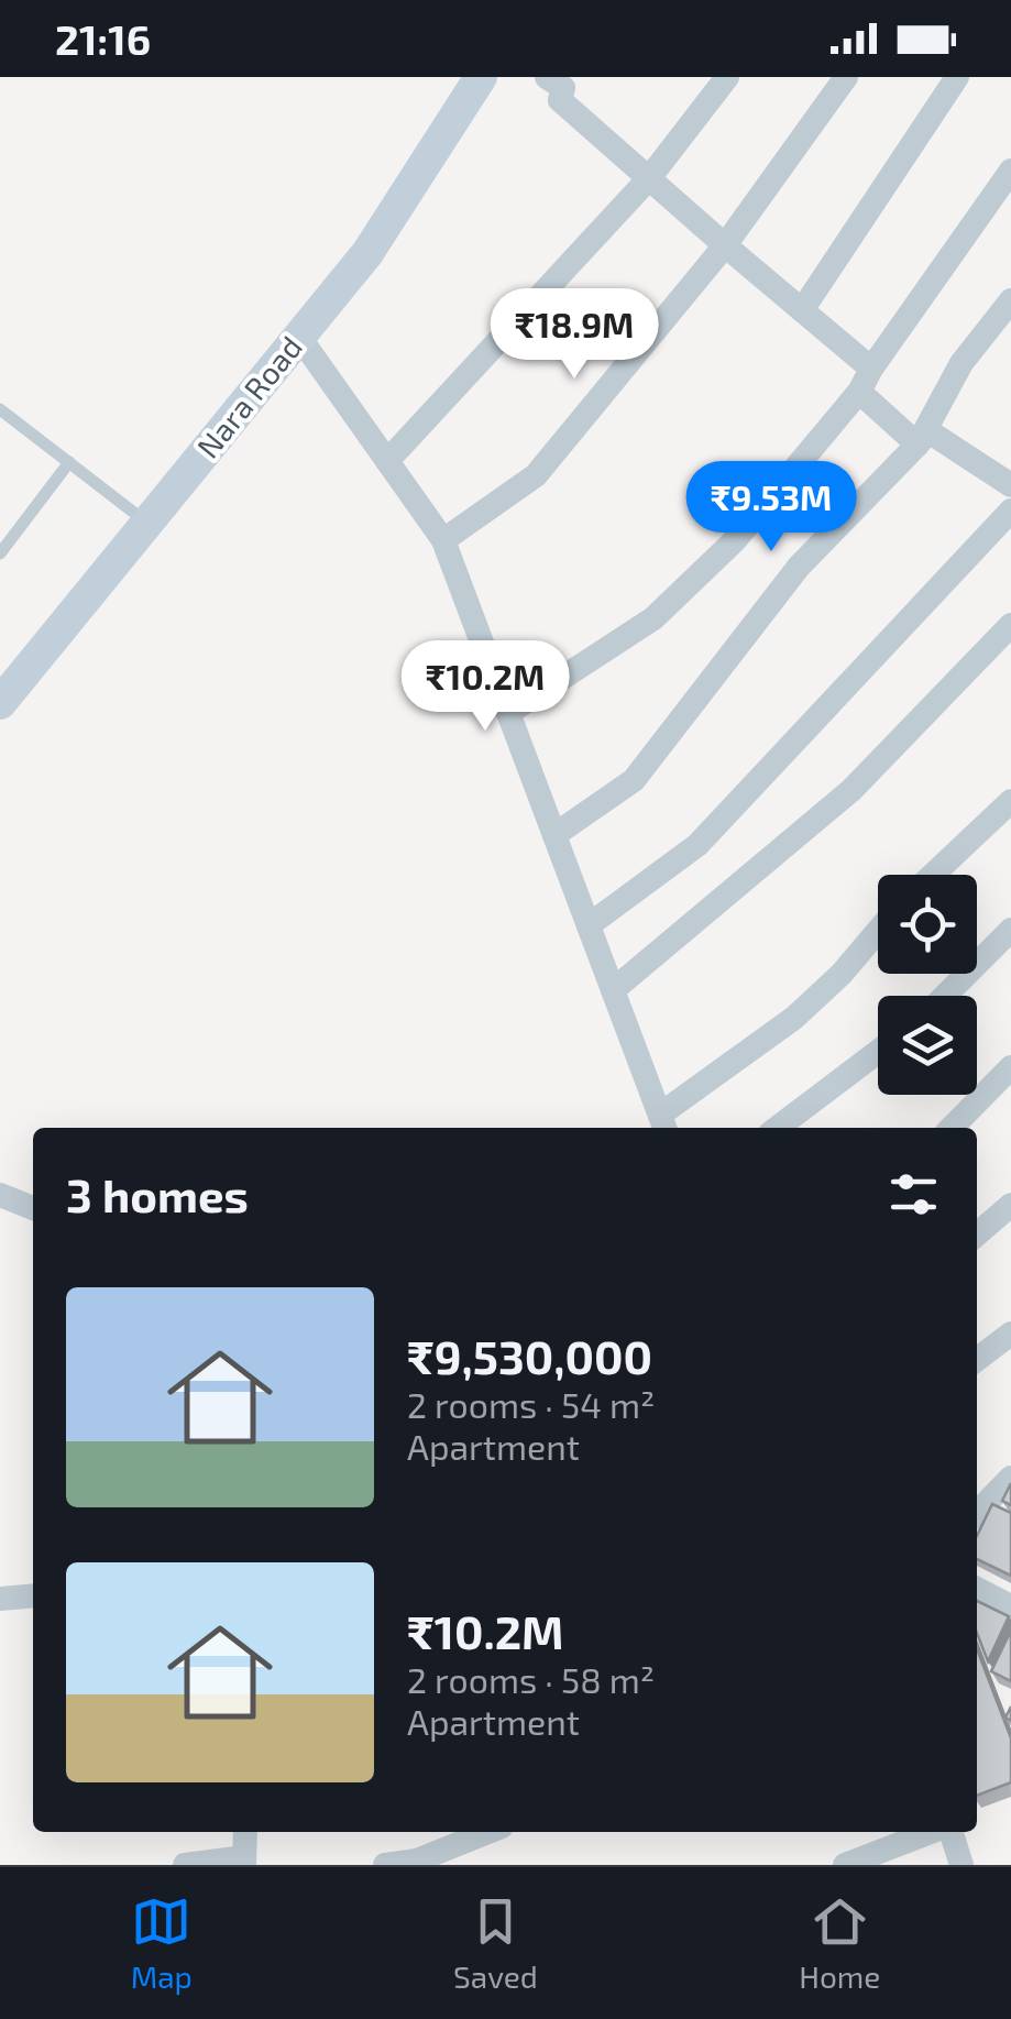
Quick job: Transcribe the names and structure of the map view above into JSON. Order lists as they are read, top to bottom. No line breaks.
{"streets":{"main road":["Nara Road"]},"page":{"status":"21:16","price":["₹18.9M","₹9.53M","₹10.2M"],"heading":"3 homes","list":[{"name":"₹9,530,000","note":"2 rooms · 54 m² · Apartment"},{"name":"₹10.2M","note":"2 rooms · 58 m² · Apartment"}],"tabs":["Map","Saved","Home"]}}
